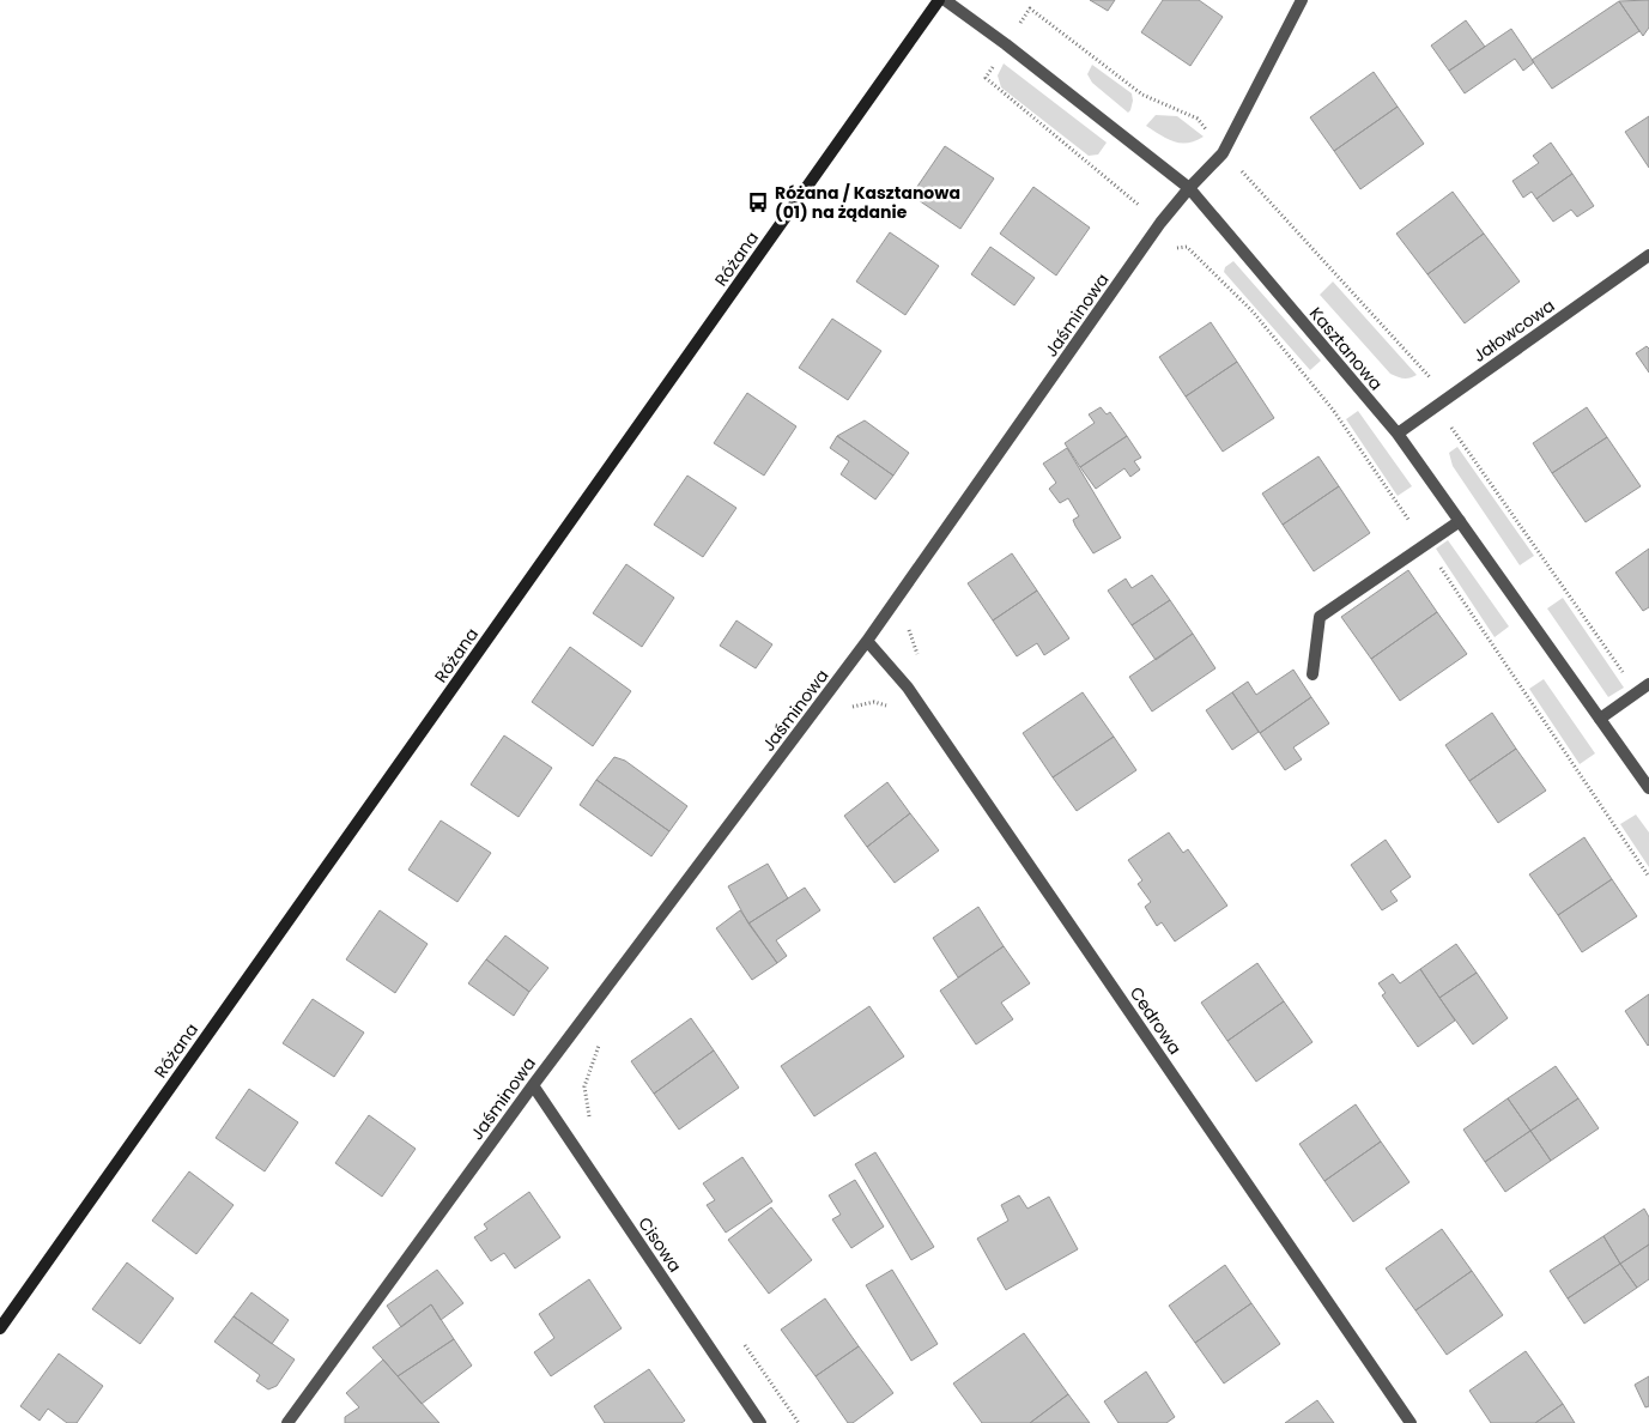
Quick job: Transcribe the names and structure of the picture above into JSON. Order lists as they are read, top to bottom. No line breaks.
{"streets":{"street":["Różana","Jaśminowa","Jałowcowa","Kasztanowa","Cedrowa","Cisowa"]},"crossings":[["Jaśminowa","Kasztanowa"],["Jaśminowa","Cedrowa"],["Jaśminowa","Cisowa"],["Jałowcowa","Kasztanowa"]],"places":{"bus stop":["Różana / Kasztanowa (01) na żądanie"]}}
